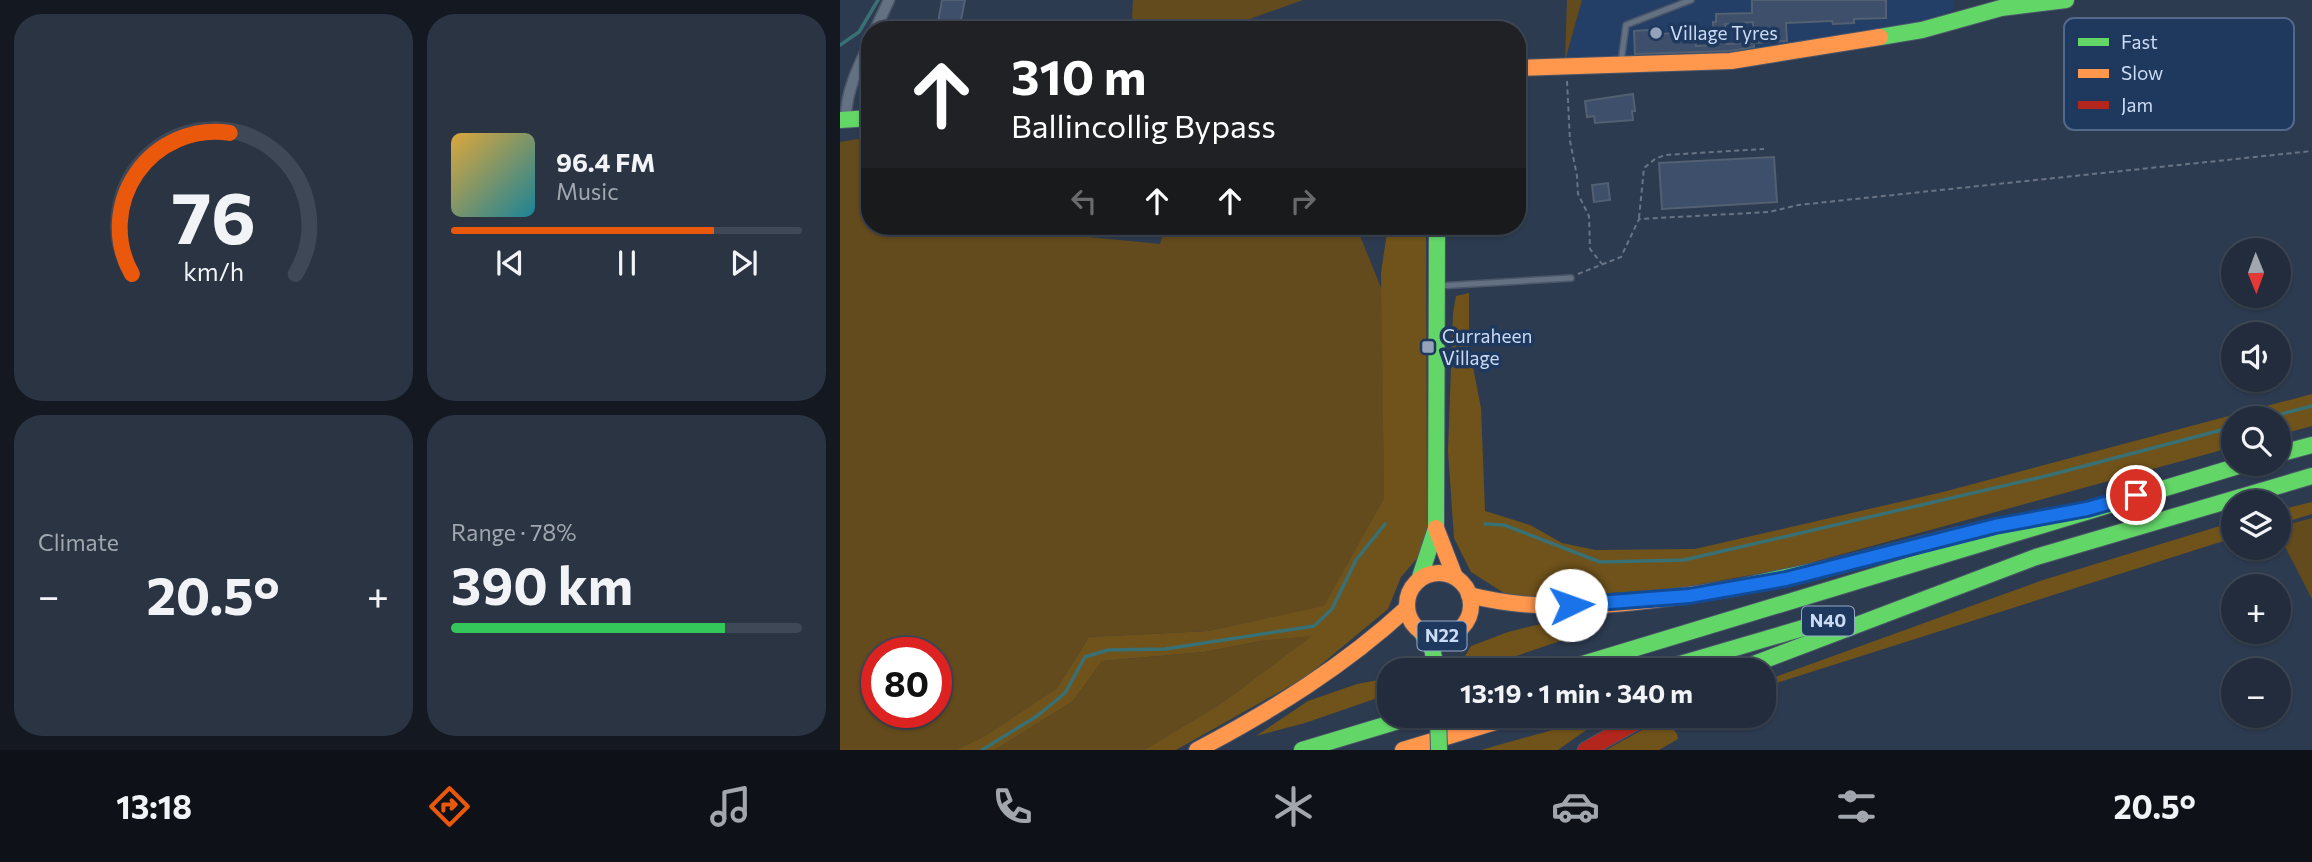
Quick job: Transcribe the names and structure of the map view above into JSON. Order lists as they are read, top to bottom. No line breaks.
{"streets":{"main road":["N40","N22"]},"crossings":[["N40","N22"]],"places":{"other":["Village Tyres"],"transit":["Curraheen Village"]},"legend":["Fast","Slow","Jam"],"north":"bottom","page":{"turn":["310 m","Ballincollig Bypass"],"song":["96.4 FM","Music"],"map_buttons":["+","−"],"tile":["Climate",["Range · 78%","390 km"]],"heat":["−","20.5°","+"],"limit":"80","trip":"13:19 · 1 min · 340 m","tabs":["13:18","20.5°"],"gauge":["76","km/h"]}}
